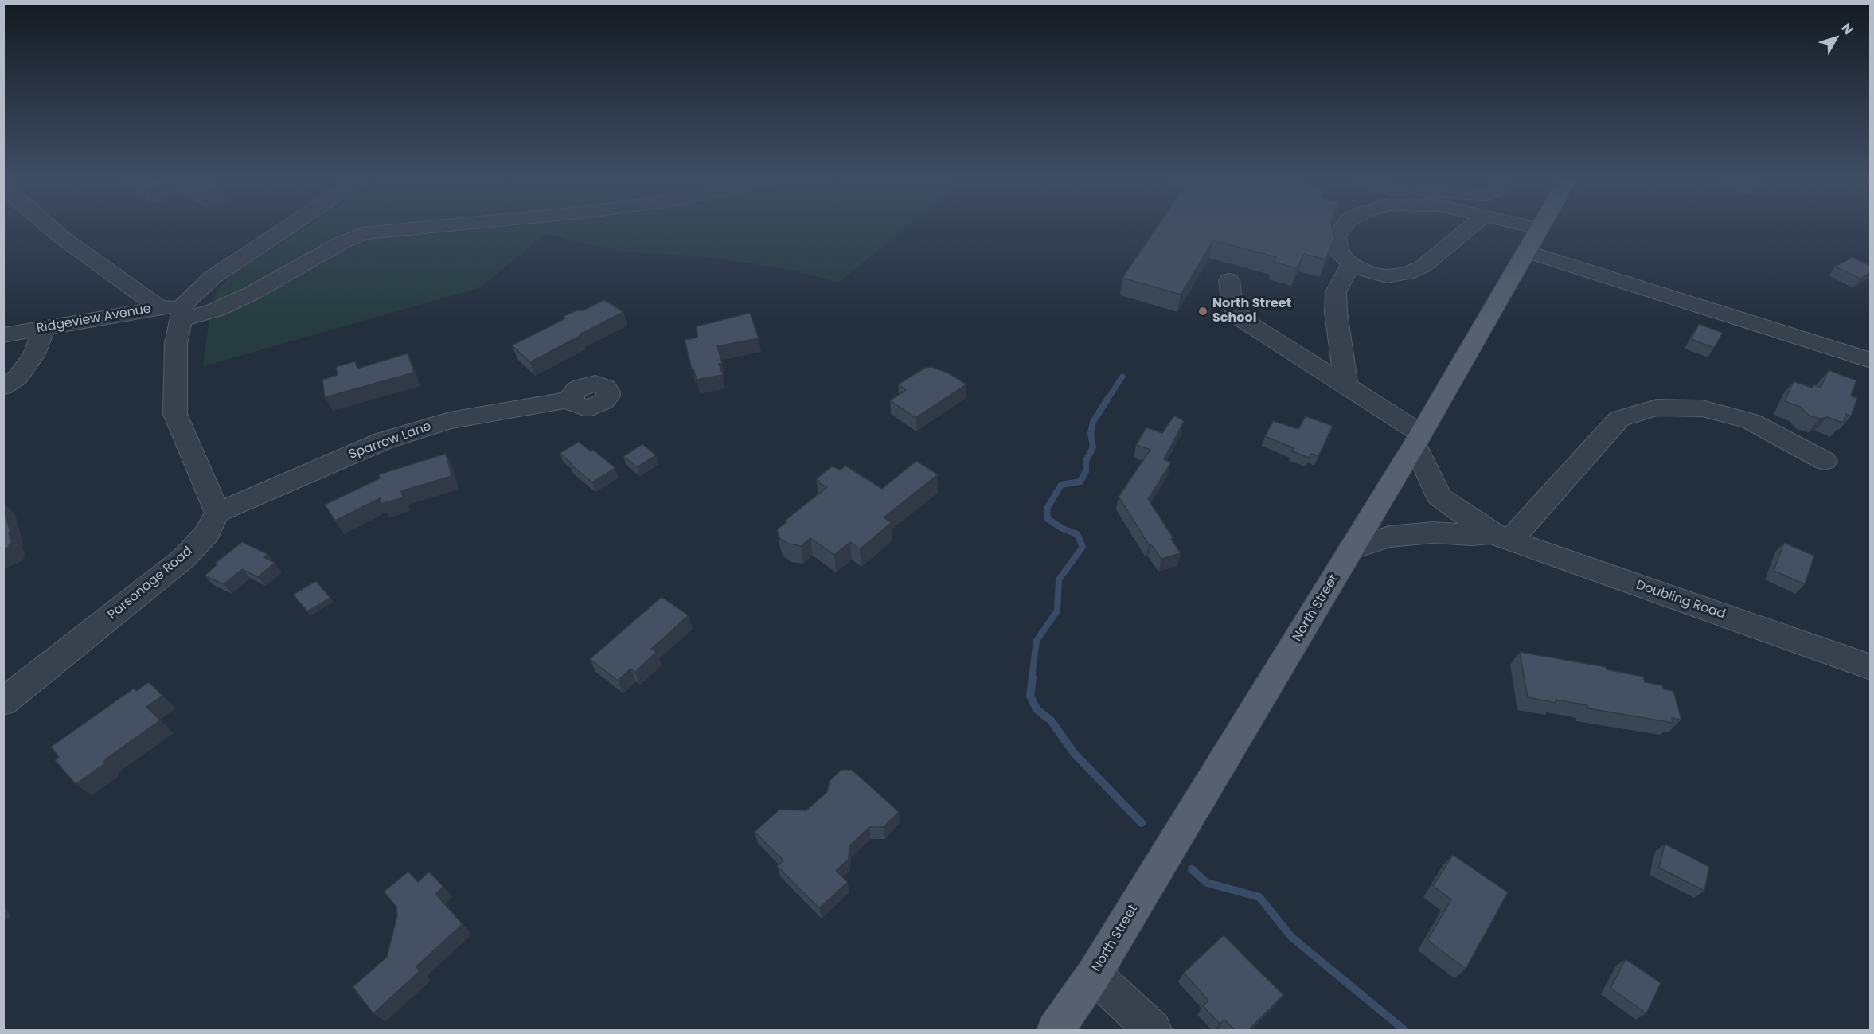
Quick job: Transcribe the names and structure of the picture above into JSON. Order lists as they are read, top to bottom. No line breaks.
{"streets":{"main road":["North Street"],"street":["Ridgeview Avenue","Sparrow Lane","Parsonage Road","Doubling Road"]},"crossings":[["Sparrow Lane","Parsonage Road"],["Doubling Road","North Street"]],"places":["North Street School"],"north":"top right"}
